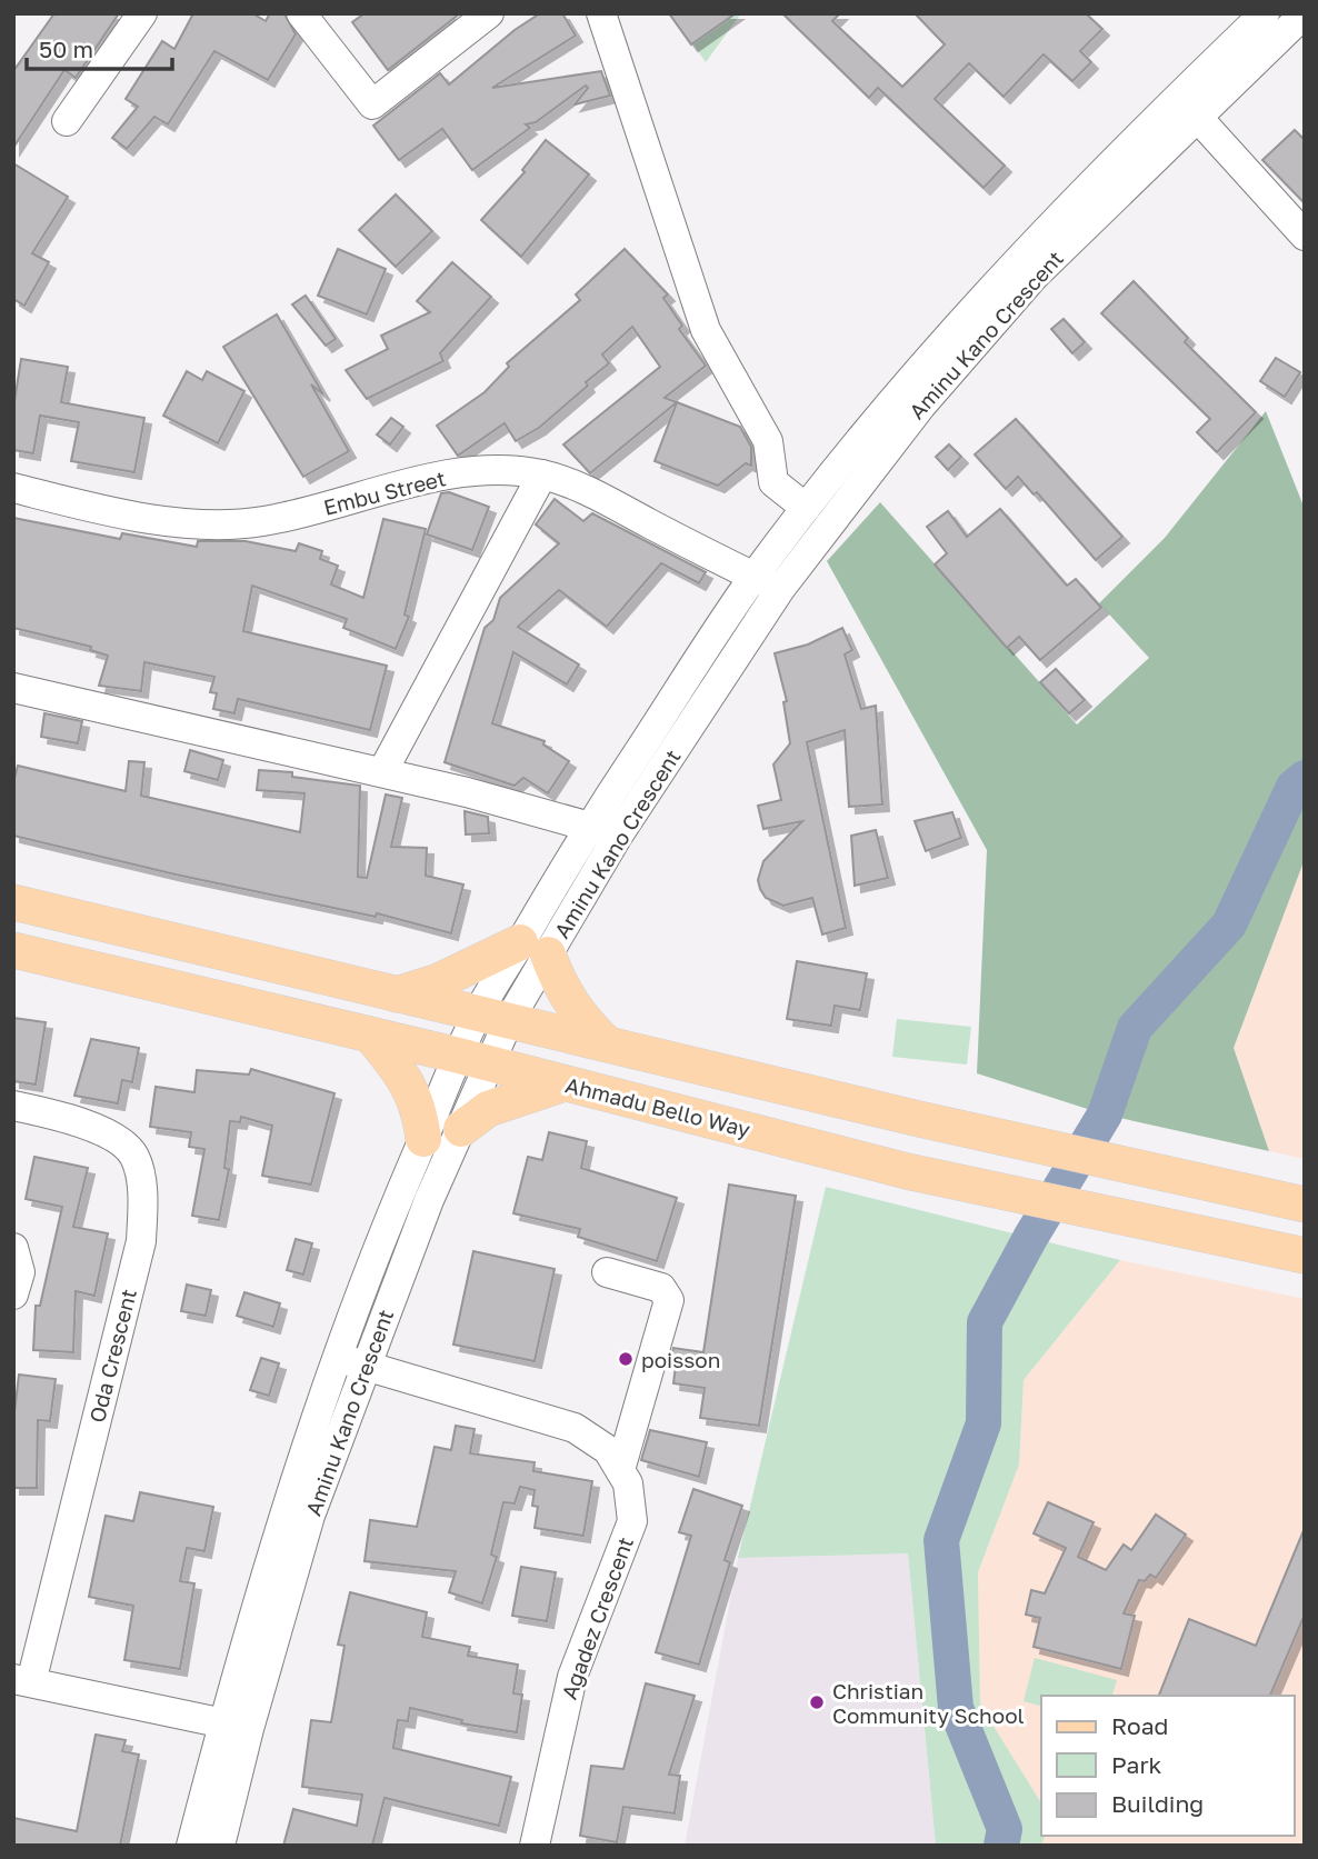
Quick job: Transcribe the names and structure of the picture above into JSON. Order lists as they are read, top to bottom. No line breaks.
{"streets":{"main road":["Ahmadu Bello Way"],"street":["Aminu Kano Crescent","Embu Street","Oda Crescent","Agadez Crescent"]},"crossings":[["Aminu Kano Crescent","Embu Street"],["Aminu Kano Crescent","Ahmadu Bello Way"],["Aminu Kano Crescent","Agadez Crescent"]],"places":["poisson","Christian Community School"],"legend":["Road","Park","Building"],"scale_bar":"50 m"}
